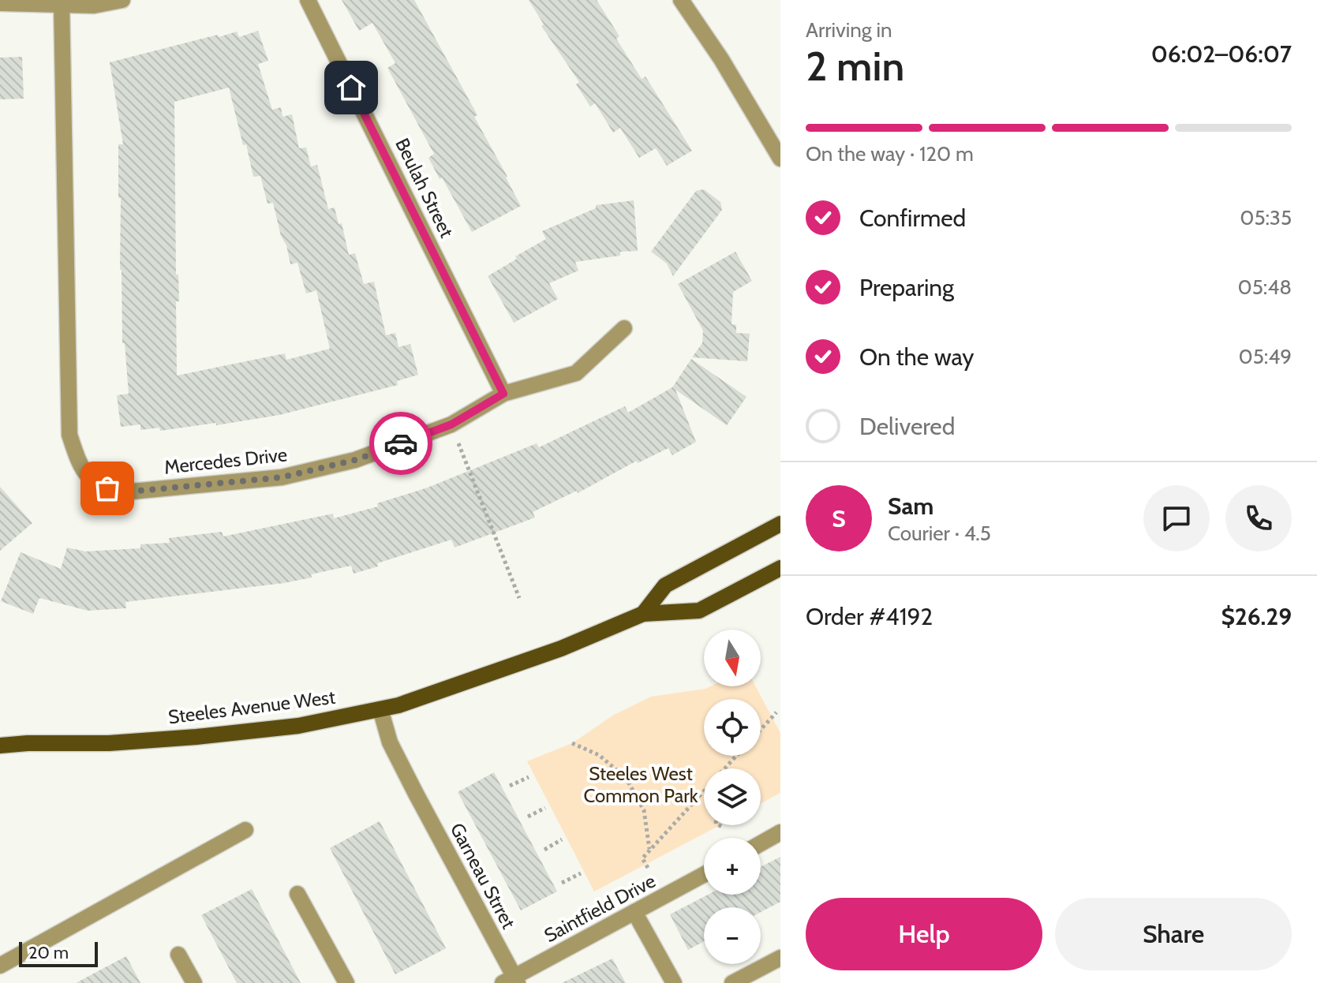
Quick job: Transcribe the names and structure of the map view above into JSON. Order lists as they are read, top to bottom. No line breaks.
{"streets":{"main road":["Steeles Avenue West"],"street":["Beulah Street","Mercedes Drive","Garneau Strret","Saintfield Drive"]},"crossings":[["Beulah Street","Mercedes Drive"],["Steeles Avenue West","Garneau Strret"],["Garneau Strret","Saintfield Drive"]],"parks":["Steeles West Common Park"],"scale_bar":"20 m","north":"bottom","page":{"heading":["2 min","Arriving in","06:02–06:07"],"panel":["Sam","Courier · 4.5","Order #4192","$26.29"],"bar":"On the way · 120 m","list":[["Confirmed","05:35"],["Preparing","05:48"],["On the way","05:49"],"Delivered"],"round":"S","map_buttons":["+","−"],"buttons":["Help","Share"],"scale":"20 m"}}
